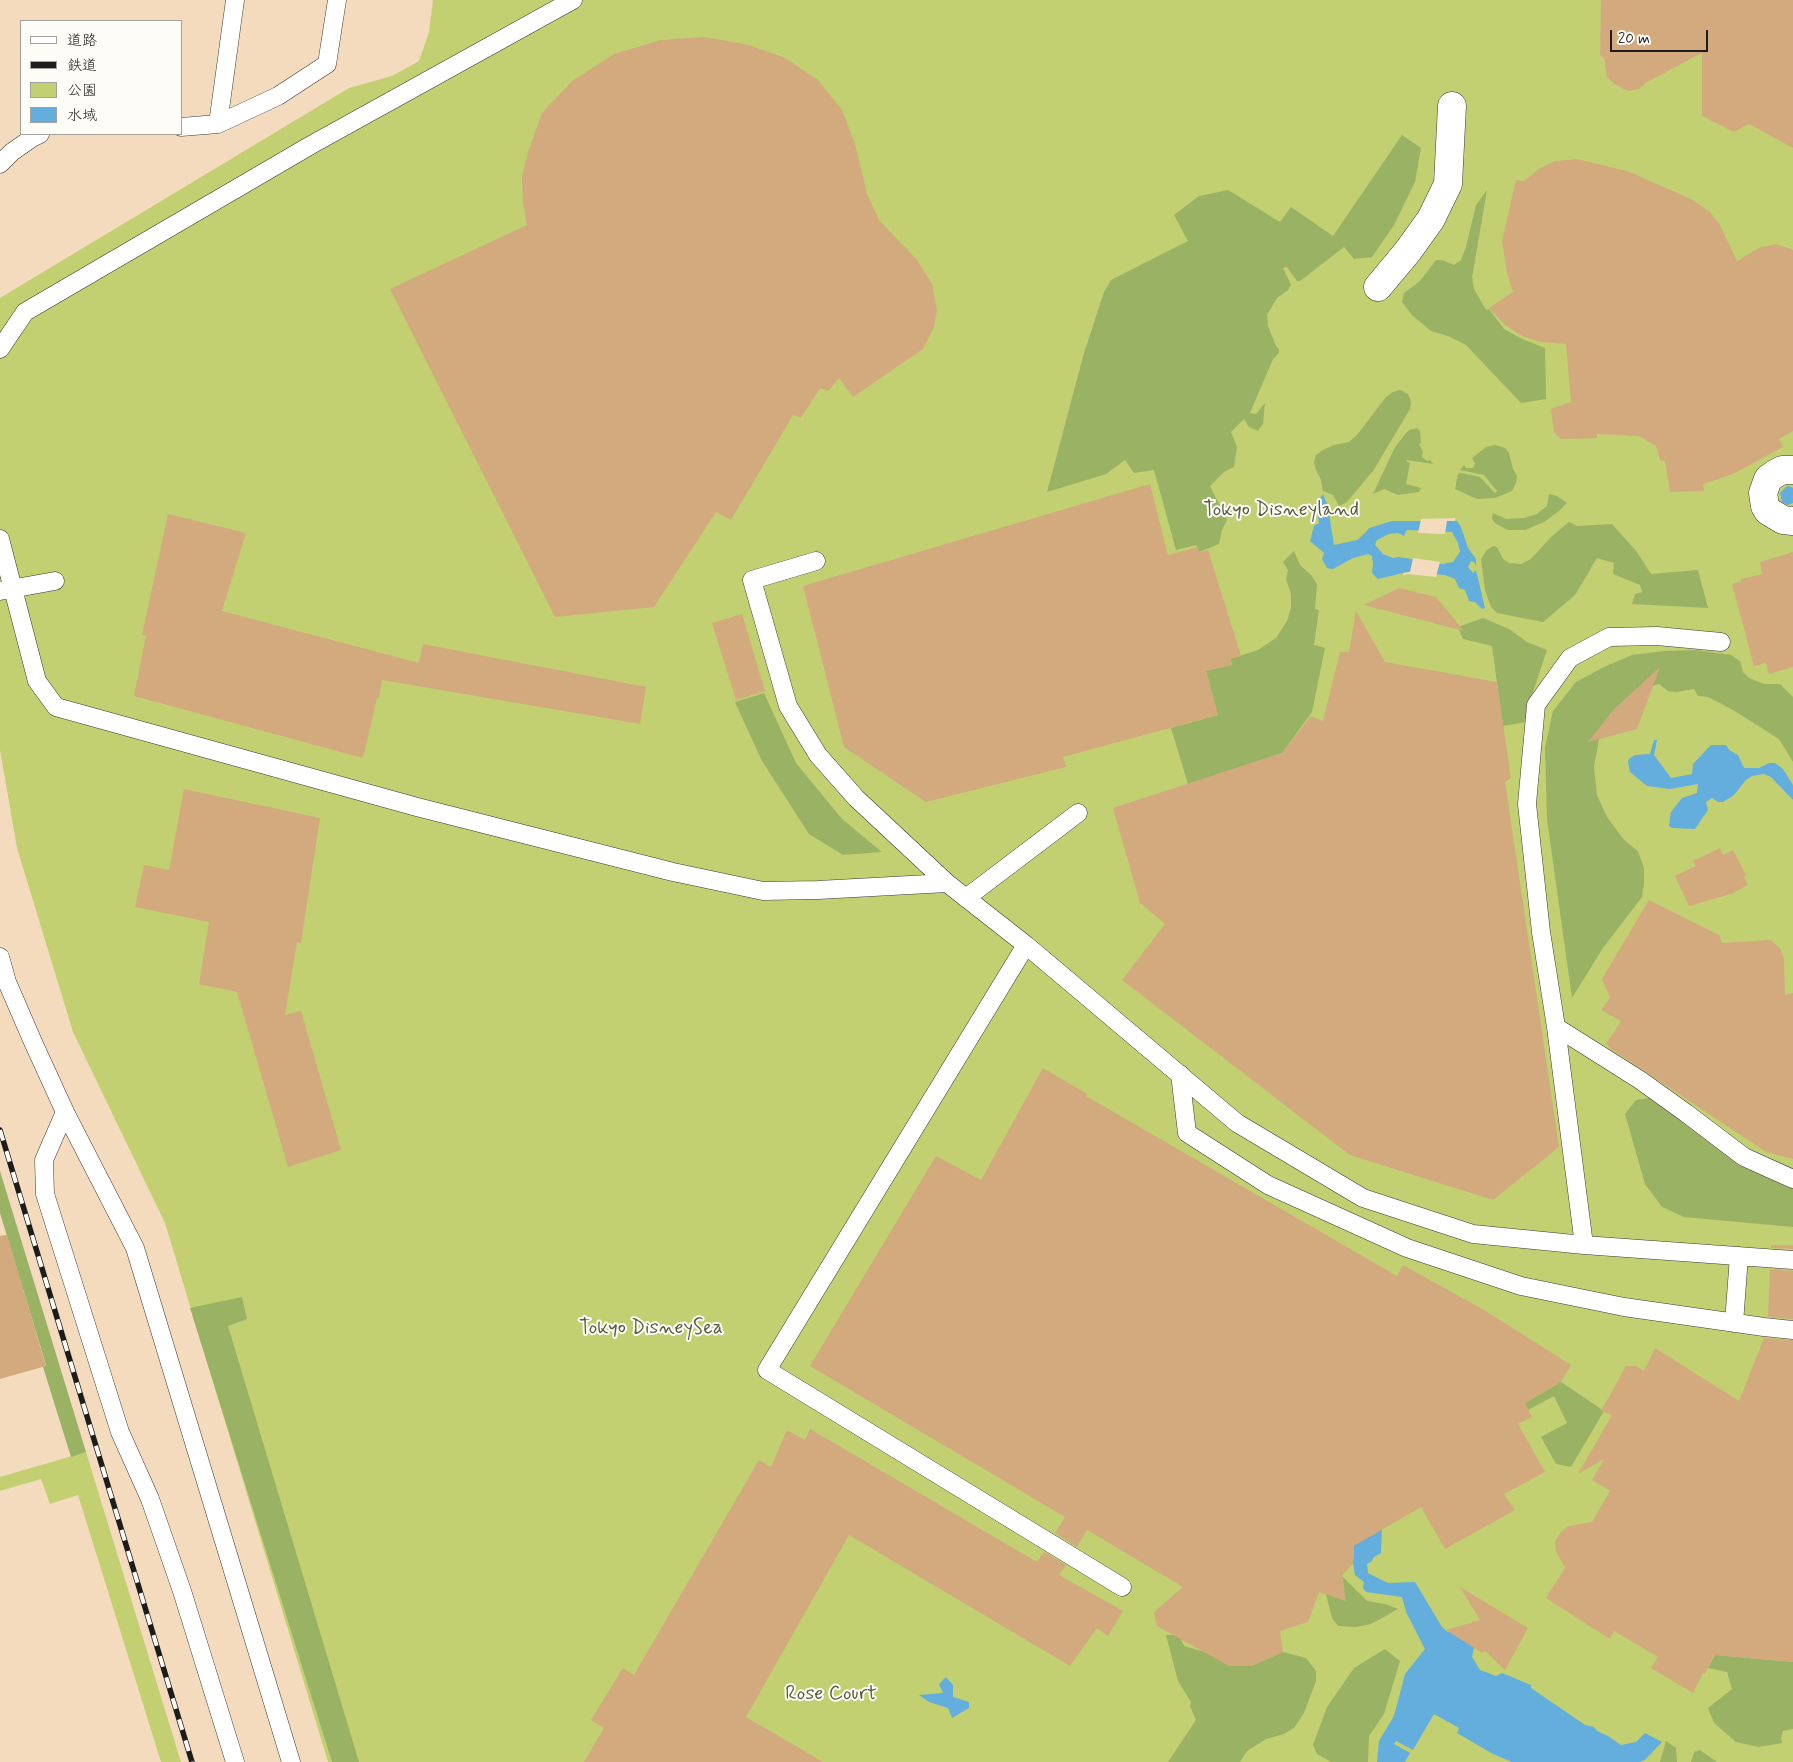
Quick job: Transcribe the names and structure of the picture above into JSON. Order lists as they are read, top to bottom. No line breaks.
{"parks":["Tokyo Disneyland","Tokyo DisneySea","Rose Court"],"legend":["道路","鉄道","公園","水域"],"scale_bar":"20 m"}
